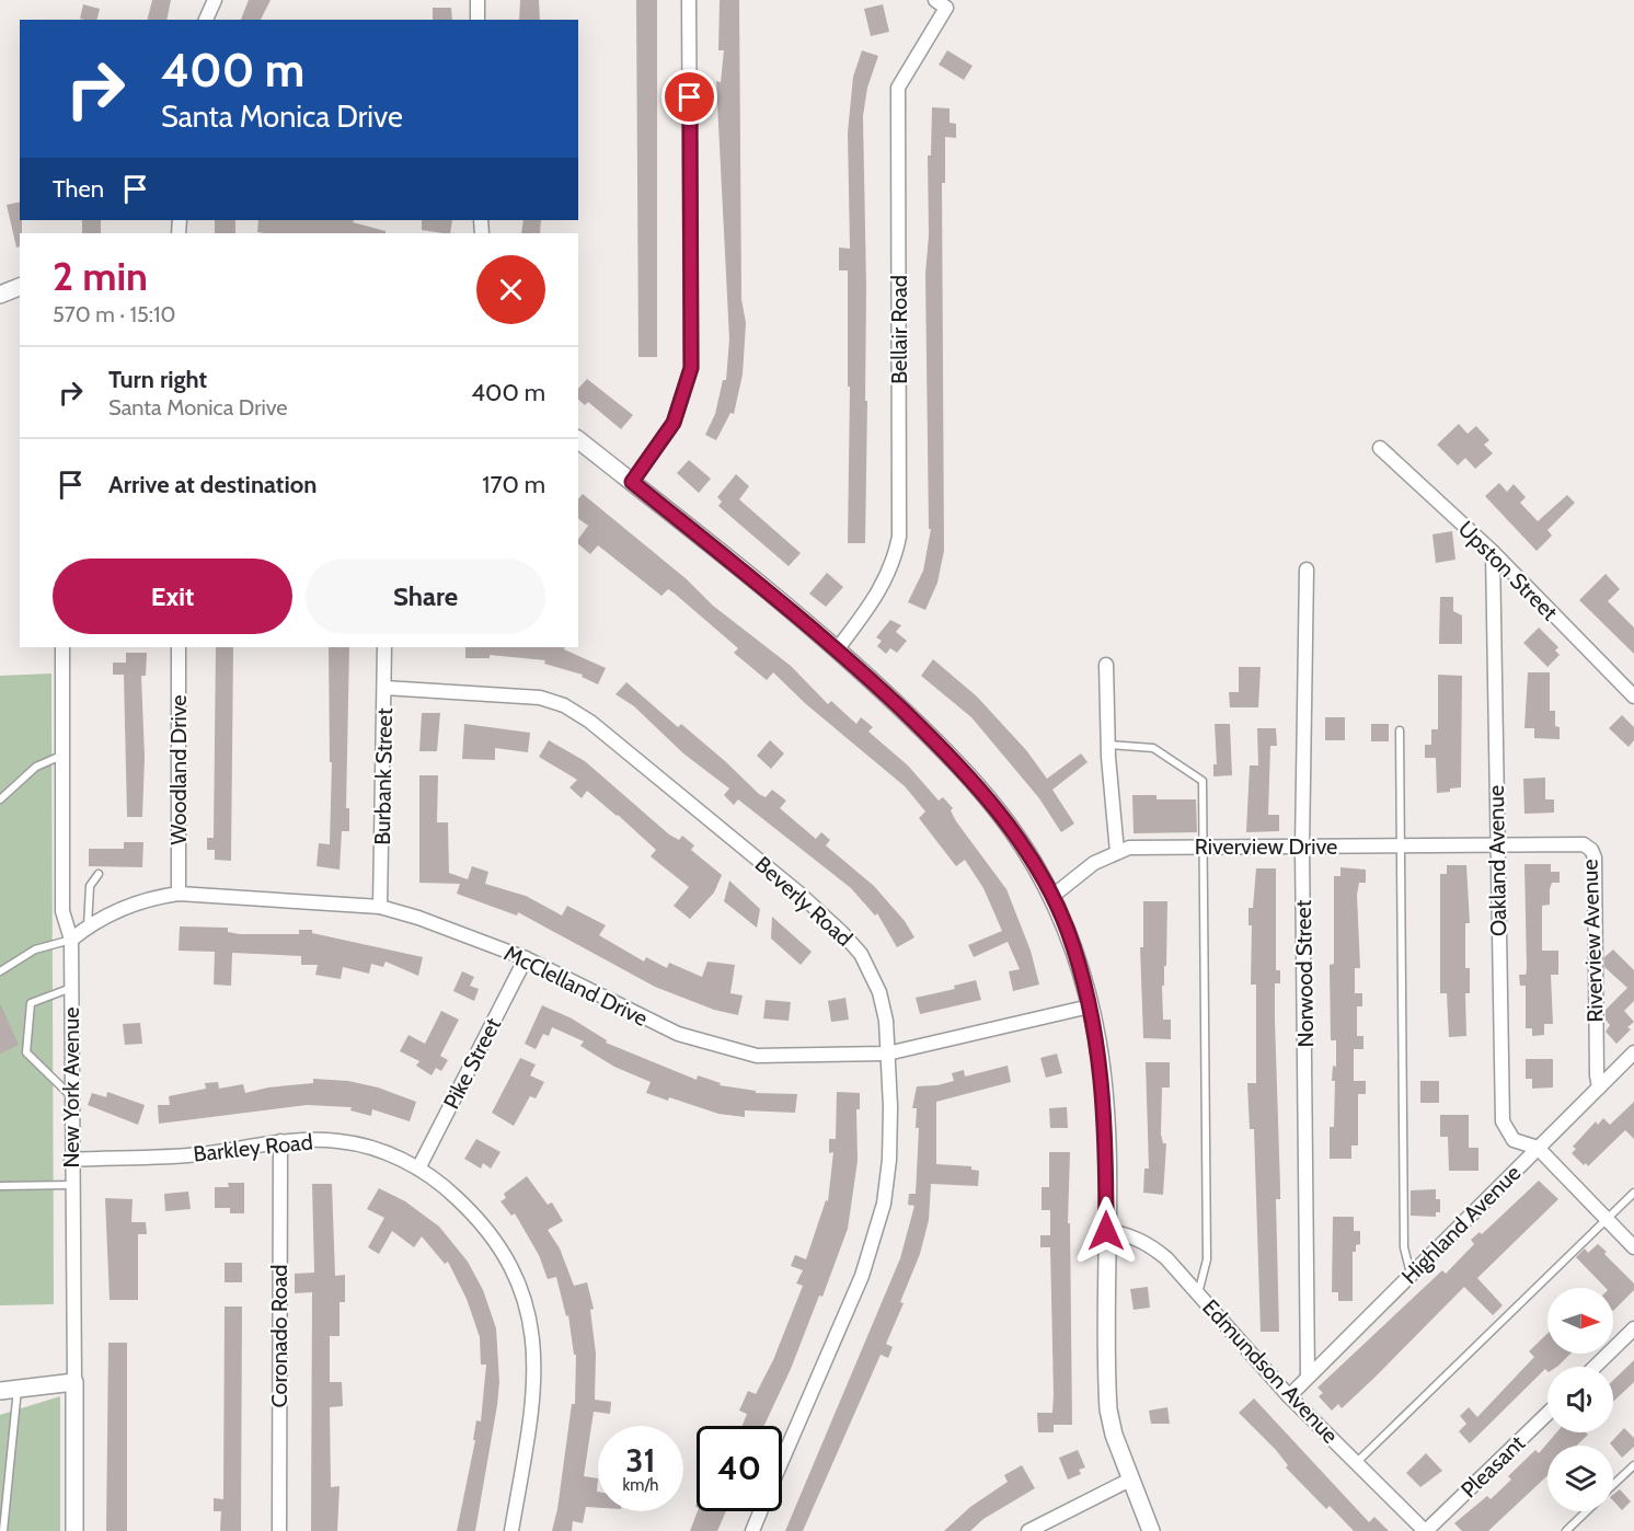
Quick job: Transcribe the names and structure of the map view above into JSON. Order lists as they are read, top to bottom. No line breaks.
{"streets":{"street":["Bellair Road","Upston Street","Woodland Drive","Burbank Street","Riverview Drive","Oakland Avenue","Beverly Road","Riverview Avenue","Norwood Street","McClelland Drive","Pike Street","New York Avenue","Barkley Road","Highland Avenue","Coronado Road","Edmundson Avenue","Pleasant"]},"crossings":[["Upston Street","Oakland Avenue"],["Woodland Drive","McClelland Drive"],["Burbank Street","Beverly Road"],["Burbank Street","McClelland Drive"],["Riverview Drive","Oakland Avenue"],["Riverview Drive","Riverview Avenue"],["Riverview Drive","Norwood Street"],["Oakland Avenue","Riverview Avenue"],["Oakland Avenue","Highland Avenue"],["Beverly Road","McClelland Drive"],["Riverview Avenue","Highland Avenue"],["Norwood Street","Highland Avenue"],["McClelland Drive","Pike Street"],["McClelland Drive","New York Avenue"],["Pike Street","Barkley Road"],["New York Avenue","Barkley Road"],["Barkley Road","Coronado Road"],["Highland Avenue","Edmundson Avenue"],["Edmundson Avenue","Pleasant"]],"north":"right","page":{"turn":["400 m","Santa Monica Drive"],"then":"Then","heading":["2 min","570 m · 15:10"],"list":[{"name":"Turn right","note":"Santa Monica Drive","value":"400 m"},{"name":"Arrive at destination","value":"170 m"}],"buttons":["Exit","Share"],"speed":"31 km/h","limit":"40"}}
